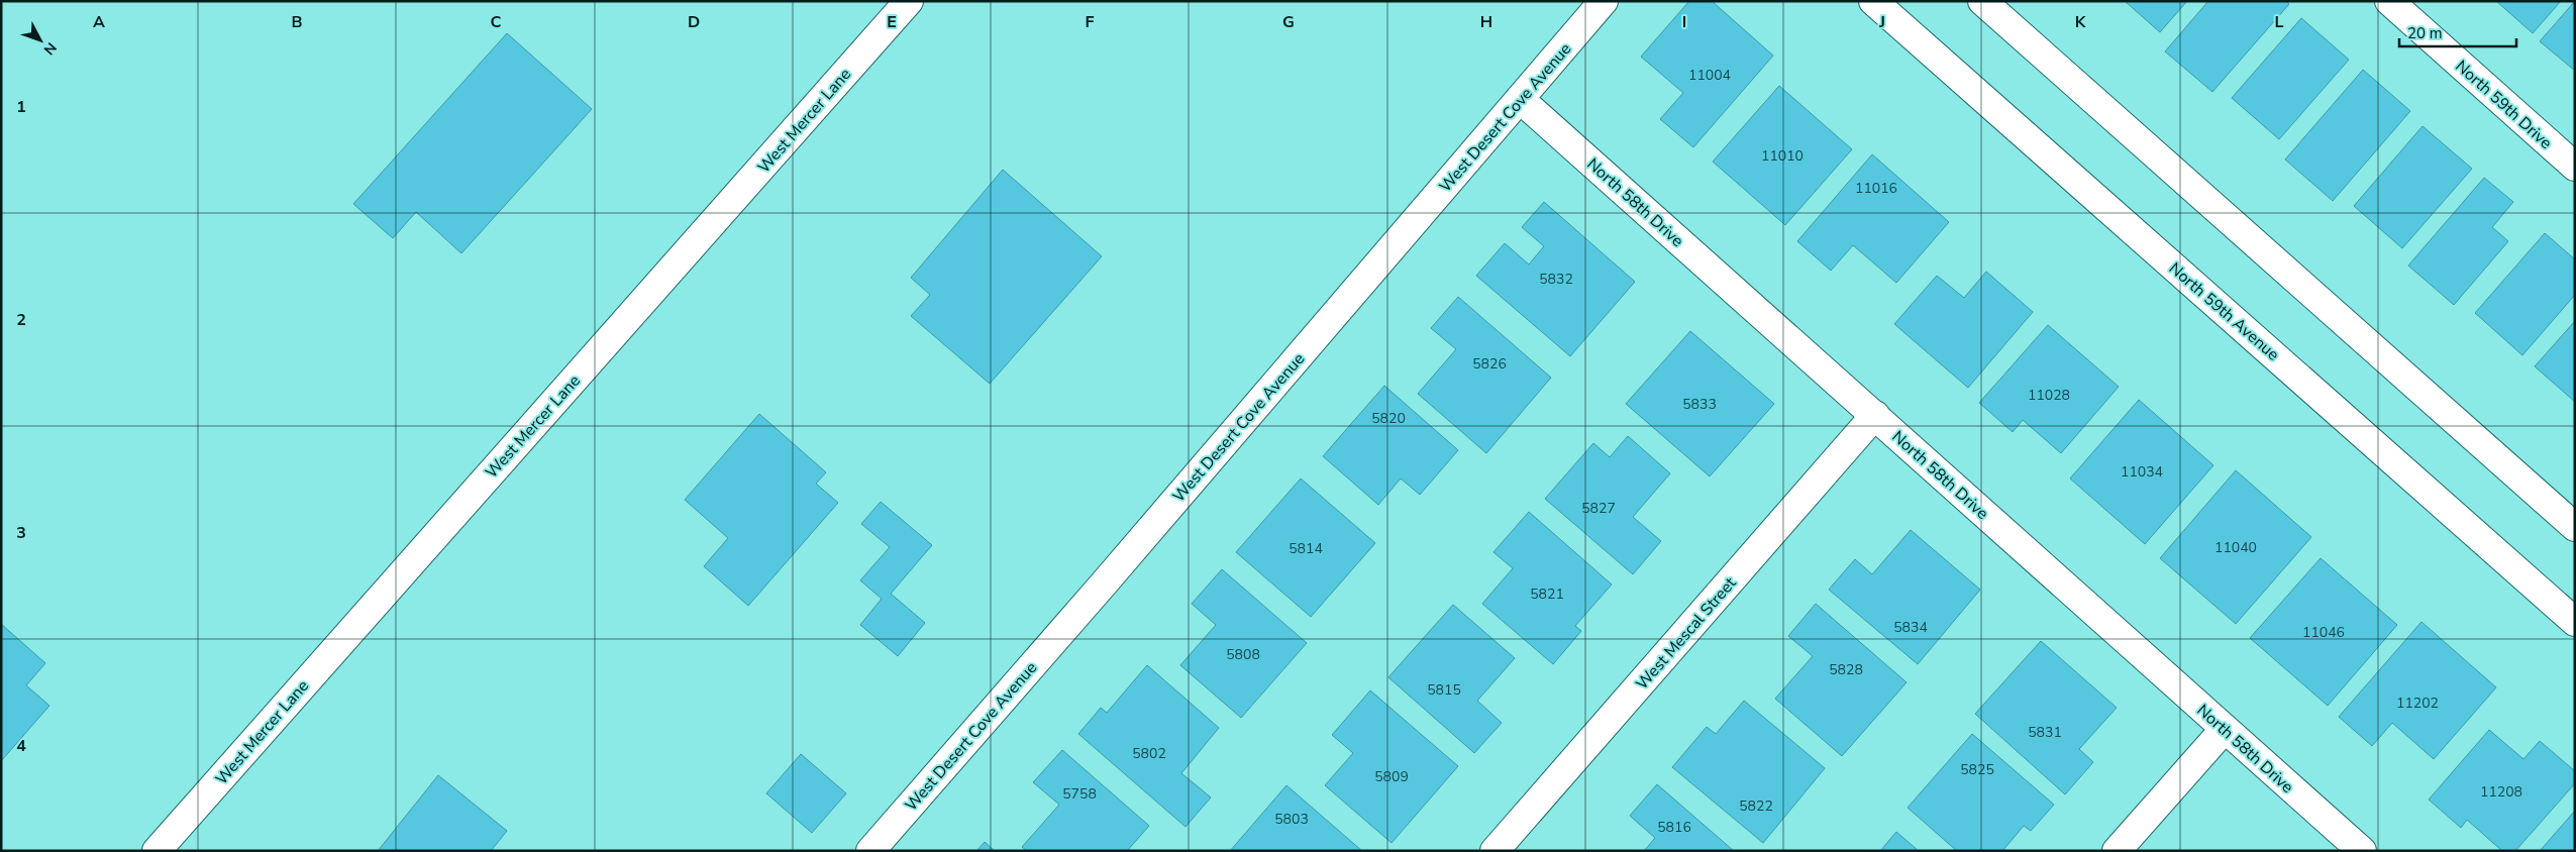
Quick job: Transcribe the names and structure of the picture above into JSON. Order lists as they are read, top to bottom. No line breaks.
{"streets":{"street":["North 59th Drive","West Desert Cove Avenue","West Mercer Lane","North 58th Drive","North 59th Avenue","West Mescal Street"]},"crossings":[["West Desert Cove Avenue","North 58th Drive"],["North 58th Drive","West Mescal Street"]],"house_numbers":["11004","11010","11016","5832","5826","11028","5833","5820","11034","5827","11040","5814","5821","5834","11046","5808","5828","5815","11202","5831","5802","5825","5809","11208","5758","5822","5803","5816"],"scale_bar":"20 m","north":"bottom right","grid":{"columns":["A","B","C","D","E","F","G","H","I","J","K","L"],"rows":["1","2","3","4"]}}
